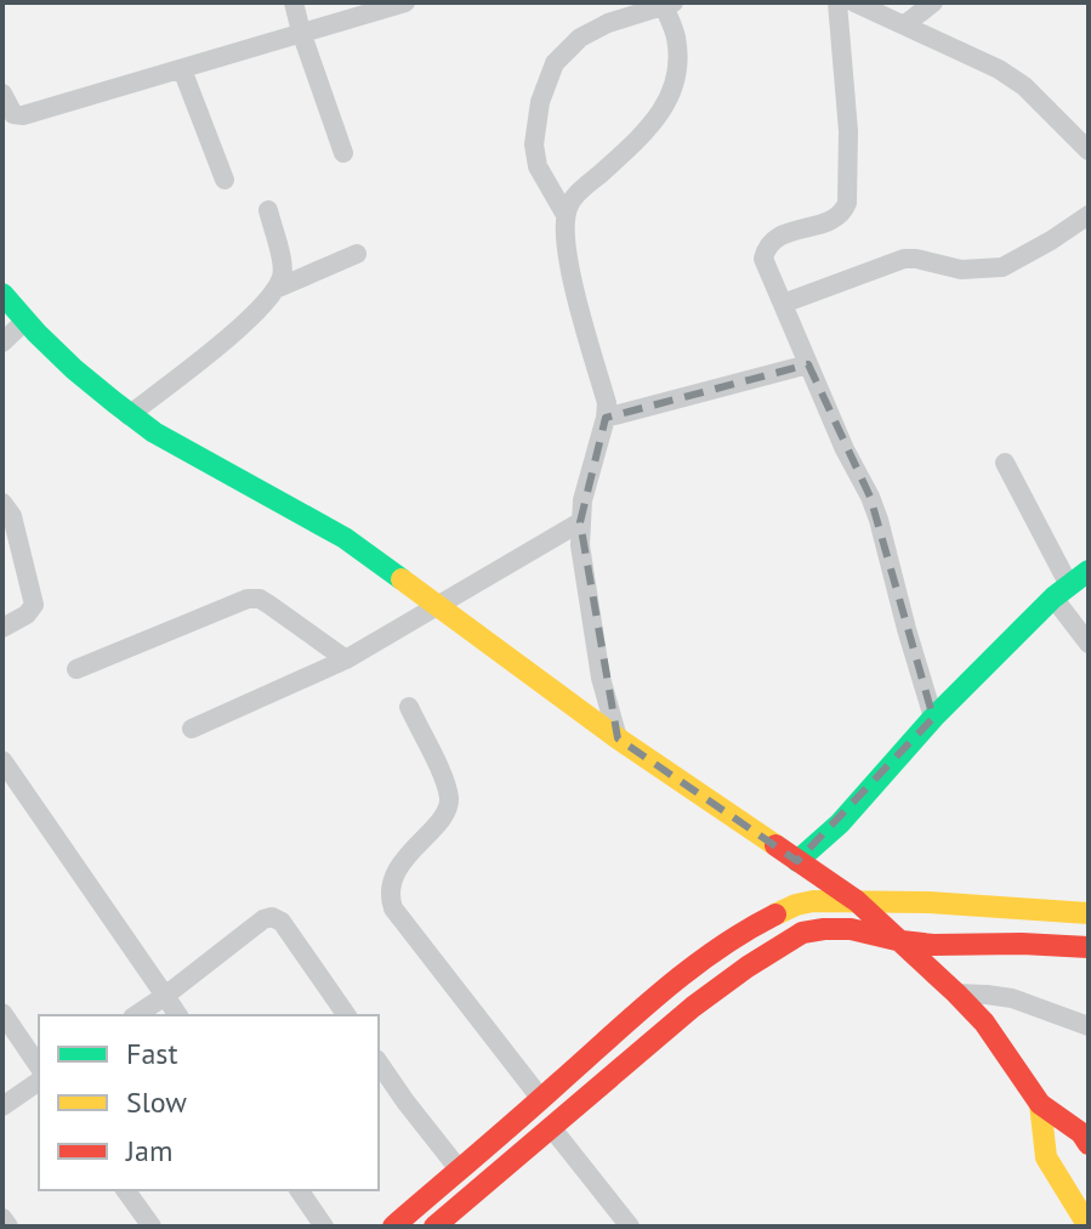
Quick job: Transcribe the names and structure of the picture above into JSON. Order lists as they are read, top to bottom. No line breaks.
{"legend":["Fast","Slow","Jam"]}
